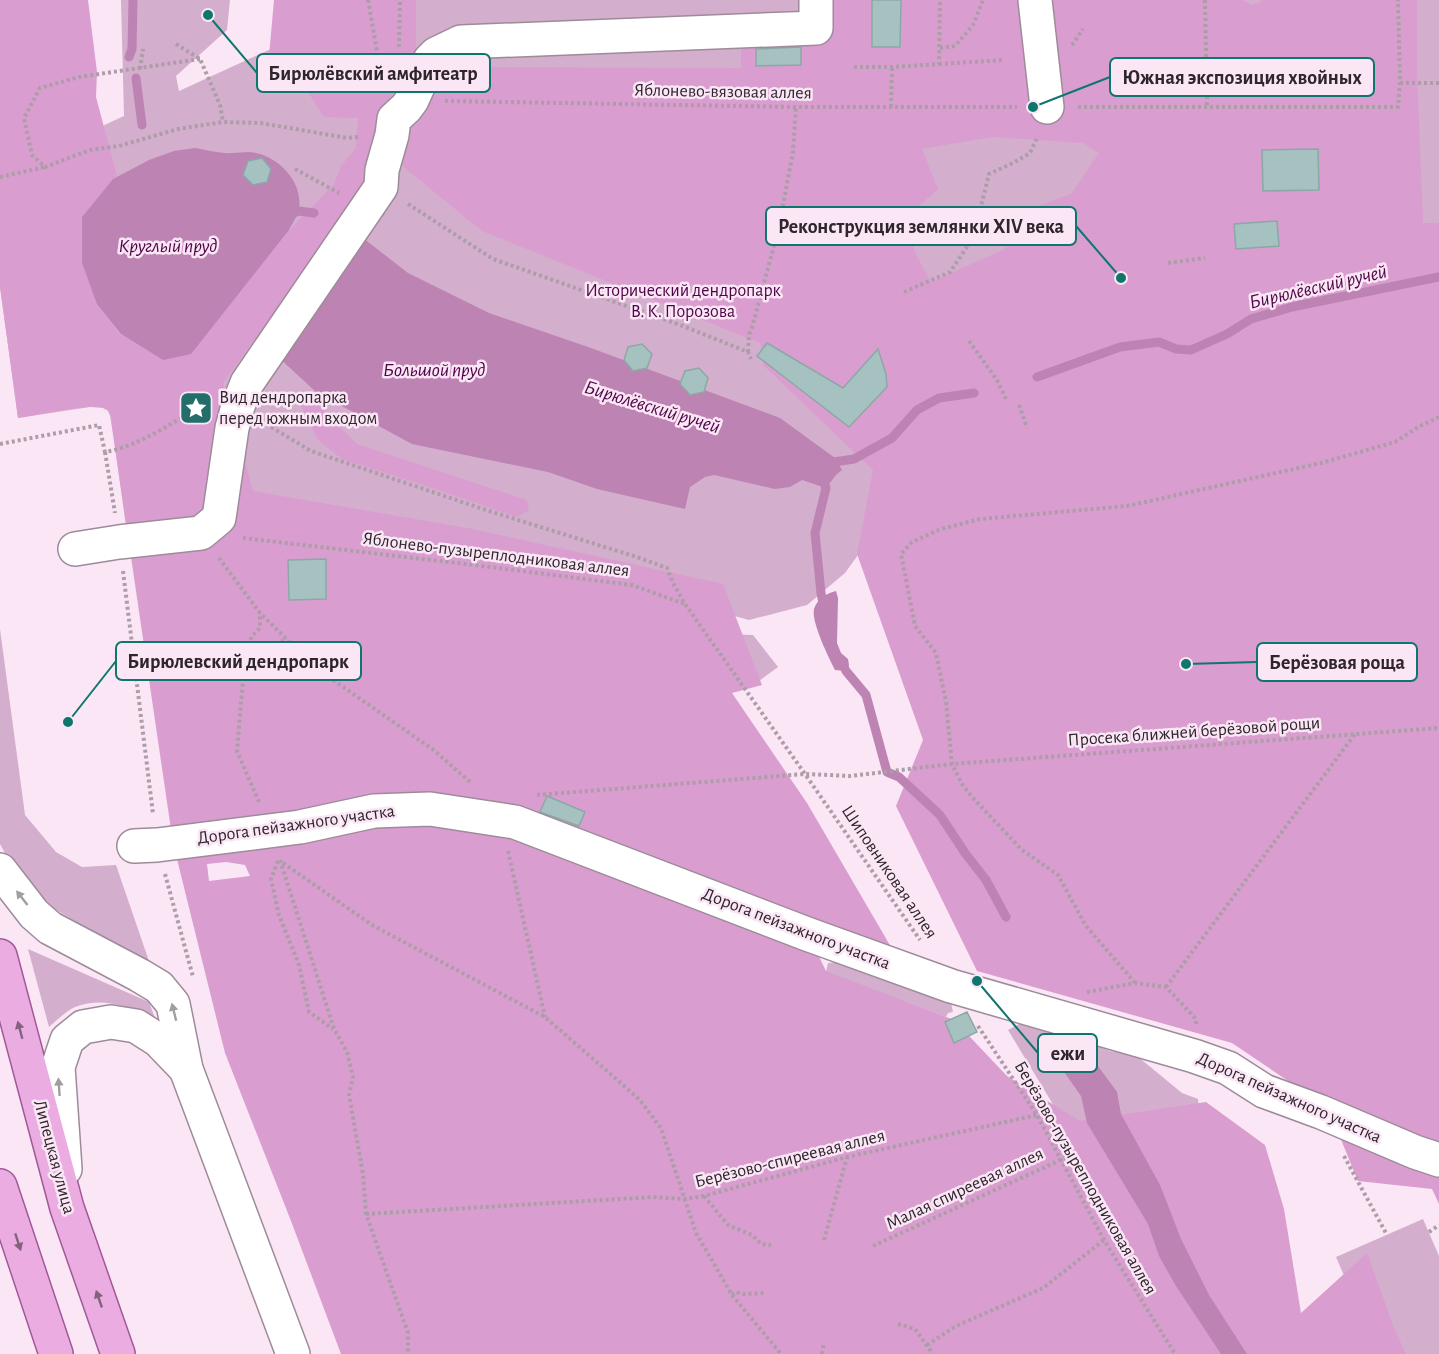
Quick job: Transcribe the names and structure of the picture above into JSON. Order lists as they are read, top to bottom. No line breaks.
{"streets":{"main road":["Липецкая улица"],"street":["Дорога пейзажного участка"],"path":["Яблонево-вязовая аллея","Яблонево-пузыреплодниковая аллея","Просека ближней берёзовой рощи","Шиповниковая аллея","Берёзово-спиреевая аллея","Берёзово-пузыреплодниковая аллея","Малая спиреевая аллея"]},"crossings":[["Просека ближней берёзовой рощи","Шиповниковая аллея"],["Берёзово-спиреевая аллея","Берёзово-пузыреплодниковая аллея"],["Берёзово-пузыреплодниковая аллея","Малая спиреевая аллея"]],"water":["Круглый пруд","Бирюлёвский ручей","Большой пруд"],"parks":["Исторический дендропарк В. К. Порозова"],"places":{"other":["Бирюлёвский амфитеатр","Южная экспозиция хвойных","Реконструкция землянки XIV века","Берёзовая роща","Бирюлевский дендропарк","ежи"],"place":["Вид дендропарка перед южным входом"]}}
